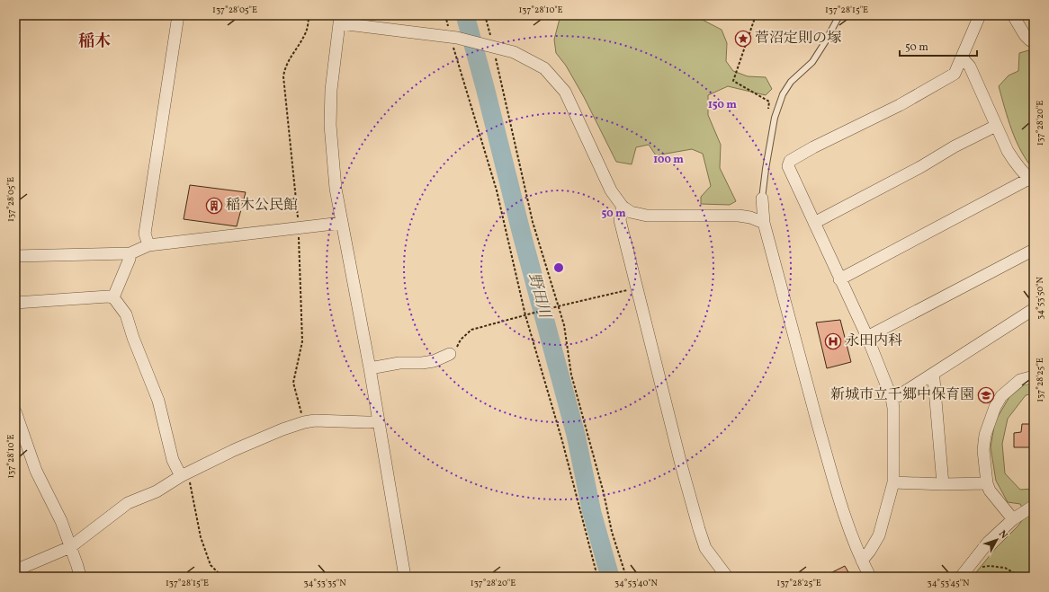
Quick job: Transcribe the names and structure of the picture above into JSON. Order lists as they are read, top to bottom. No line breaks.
{"districts":["稲木"],"water":["野田川"],"places":{"place":["菅沼定則の塚"],"building":["稲木公民館"],"hospital":["永田内科"],"school or university":["新城市立千郷中保育園"]},"scale_bar":"50 m","north":"top right","coordinates":["137°28'05\"E","137°28'10\"E","137°28'15\"E","137°28'20\"E","34°53'50\"N","137°28'25\"E","34°53'35\"N","34°53'40\"N","34°53'45\"N"],"rings":["150 m","100 m","50 m"]}
